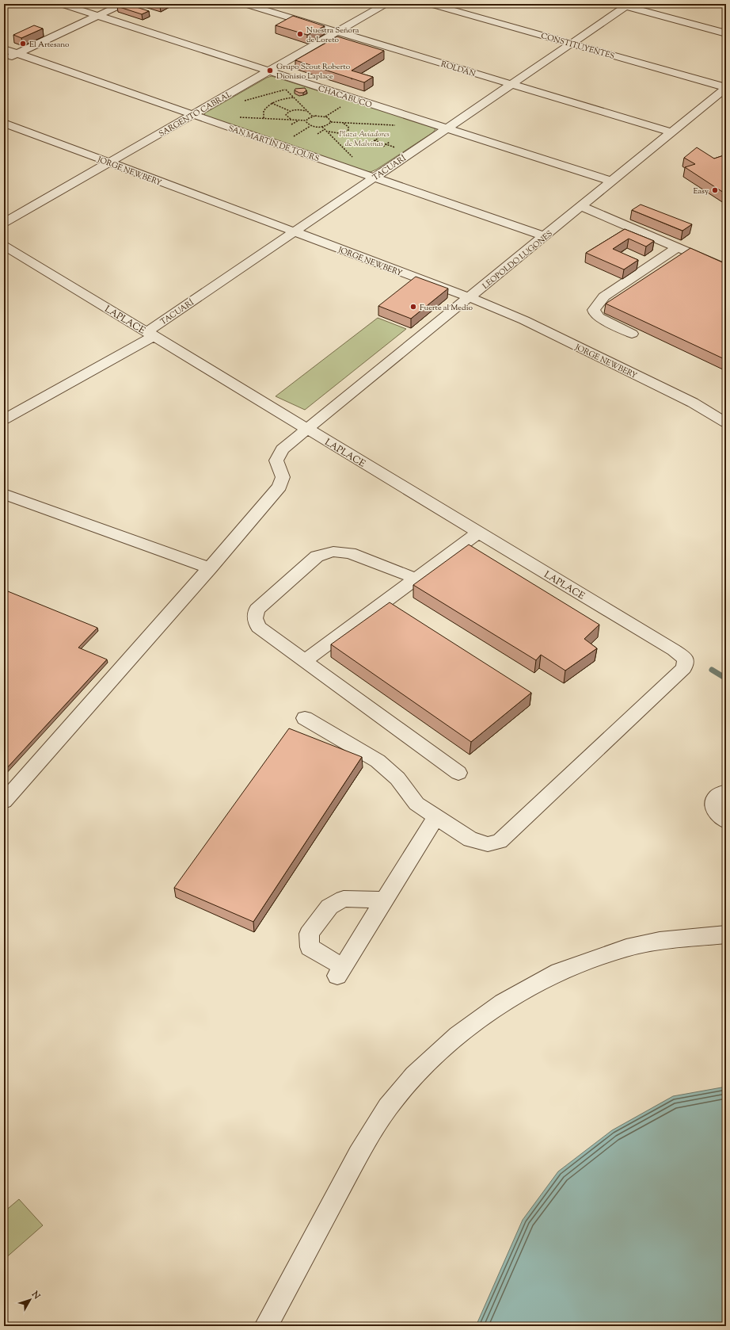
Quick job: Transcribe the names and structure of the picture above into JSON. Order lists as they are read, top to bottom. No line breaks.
{"streets":{"street":["CONSTITUYENTES","ROLDÁN","CHACABUCO","SARGENTO CABRAL","SAN MARTÍN DE TOURS","TACUARÍ","JORGE NEWBERY","LEOPOLDO LUGONES","LAPLACE"]},"crossings":[["CONSTITUYENTES","TACUARÍ"],["CONSTITUYENTES","LEOPOLDO LUGONES"],["ROLDÁN","SARGENTO CABRAL"],["ROLDÁN","TACUARÍ"],["ROLDÁN","LEOPOLDO LUGONES"],["CHACABUCO","SARGENTO CABRAL"],["CHACABUCO","TACUARÍ"],["CHACABUCO","LEOPOLDO LUGONES"],["SARGENTO CABRAL","SAN MARTÍN DE TOURS"],["SARGENTO CABRAL","JORGE NEWBERY"],["SAN MARTÍN DE TOURS","TACUARÍ"],["SAN MARTÍN DE TOURS","LEOPOLDO LUGONES"],["TACUARÍ","JORGE NEWBERY"],["TACUARÍ","LAPLACE"],["JORGE NEWBERY","LEOPOLDO LUGONES"],["LEOPOLDO LUGONES","LAPLACE"]],"parks":["Plaza Aviadores de Malvinas"],"places":["Nuestra Señora de Loreto","El Artesano","Grupo Scout Roberto Dionisio Laplace","Easy","Fuerte al Medio"],"north":"top right"}
